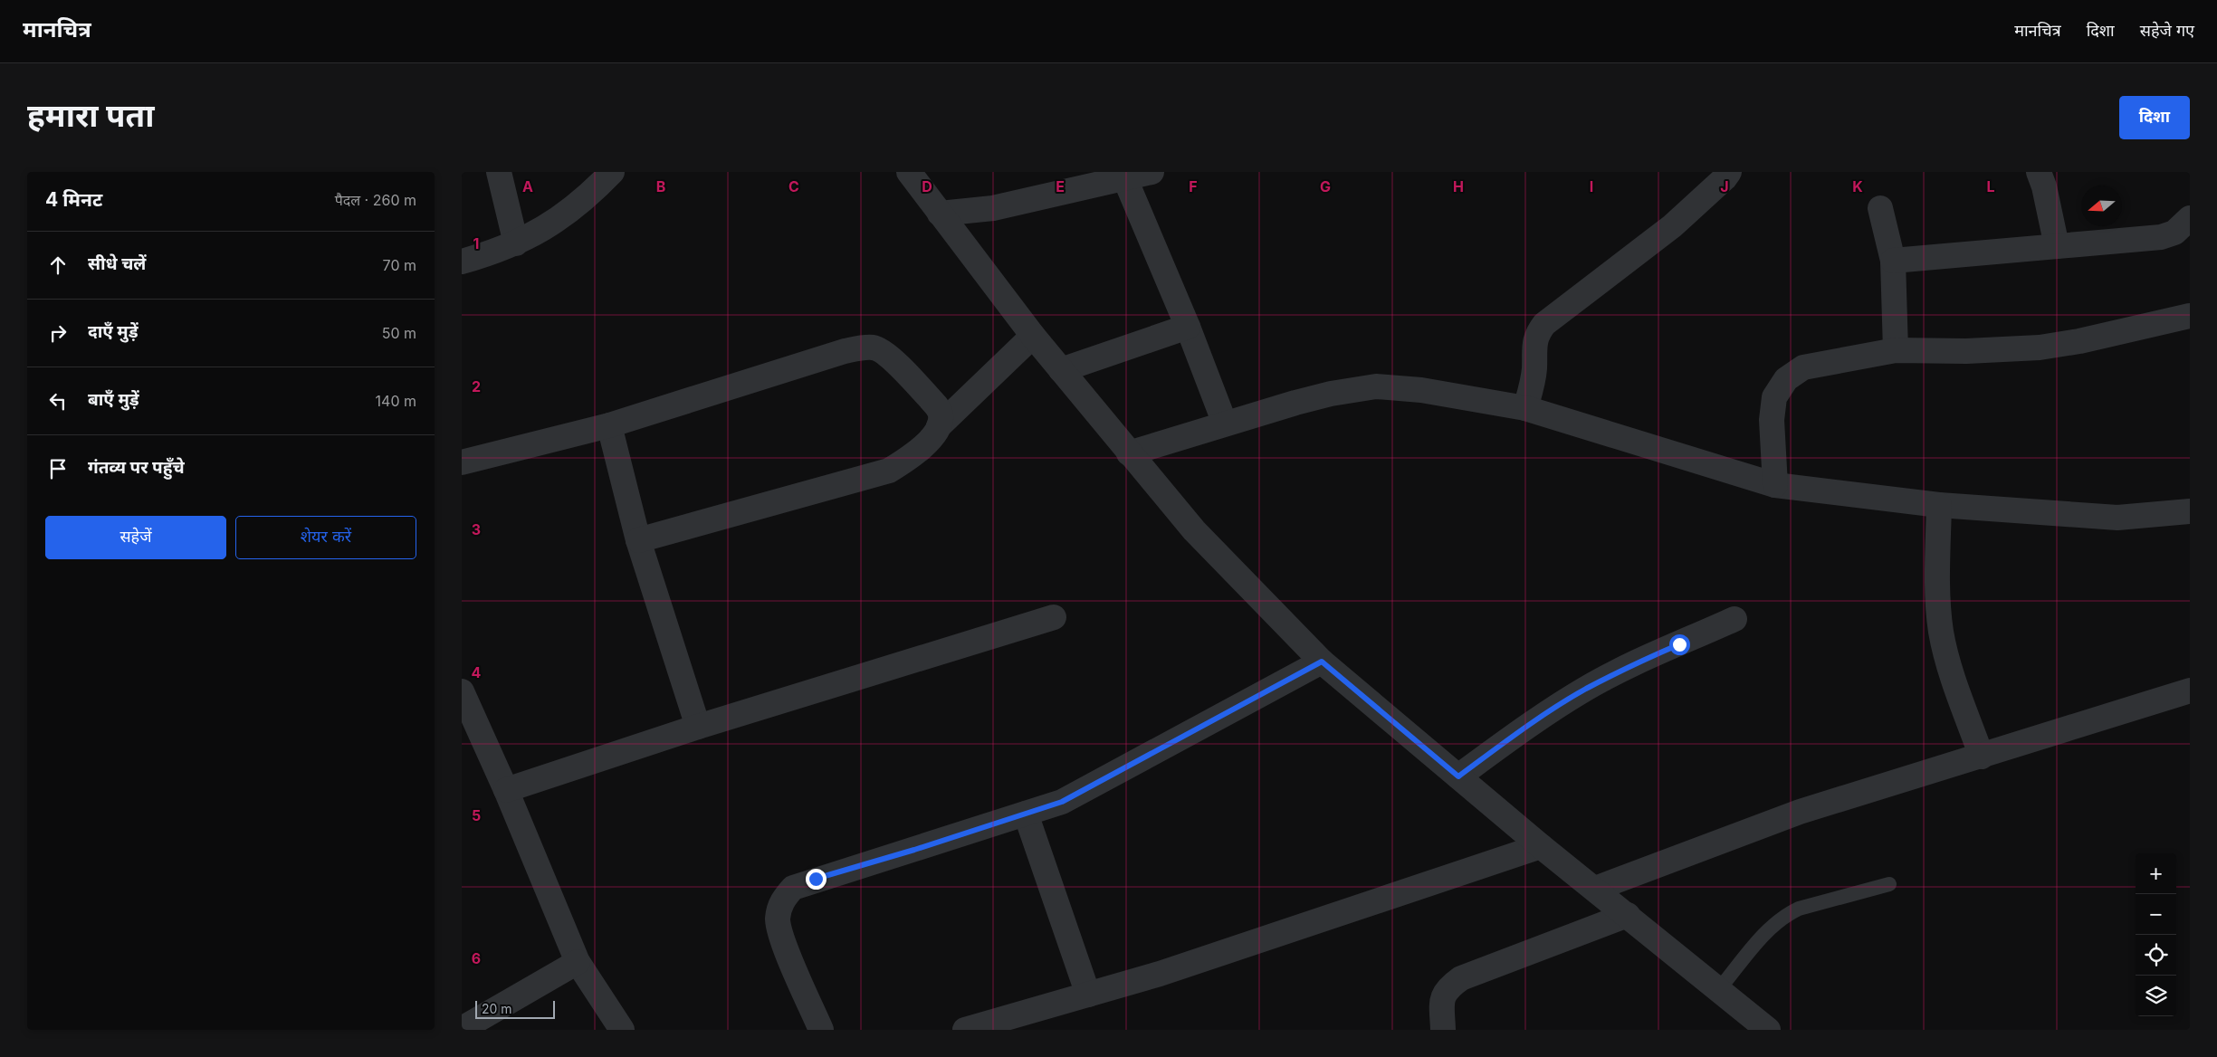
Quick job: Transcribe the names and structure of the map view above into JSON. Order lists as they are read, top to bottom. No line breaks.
{"scale_bar":"20 m","north":"left","page":{"header":"मानचित्र","nav":["मानचित्र","दिशा","सहेजे गए"],"title":"हमारा पता","buttons":["दिशा",["सहेजें","शेयर करें"]],"heading":["4 मिनट","पैदल · 260 m"],"list":[["सीधे चलें","70 m"],["दाएँ मुड़ें","50 m"],["बाएँ मुड़ें","140 m"],"गंतव्य पर पहुँचे"],"map_buttons":["+","−"],"scale":"20 m"},"grid":{"columns":["A","B","C","D","E","F","G","H","I","J","K","L"],"rows":["1","2","3","4","5","6"]}}
